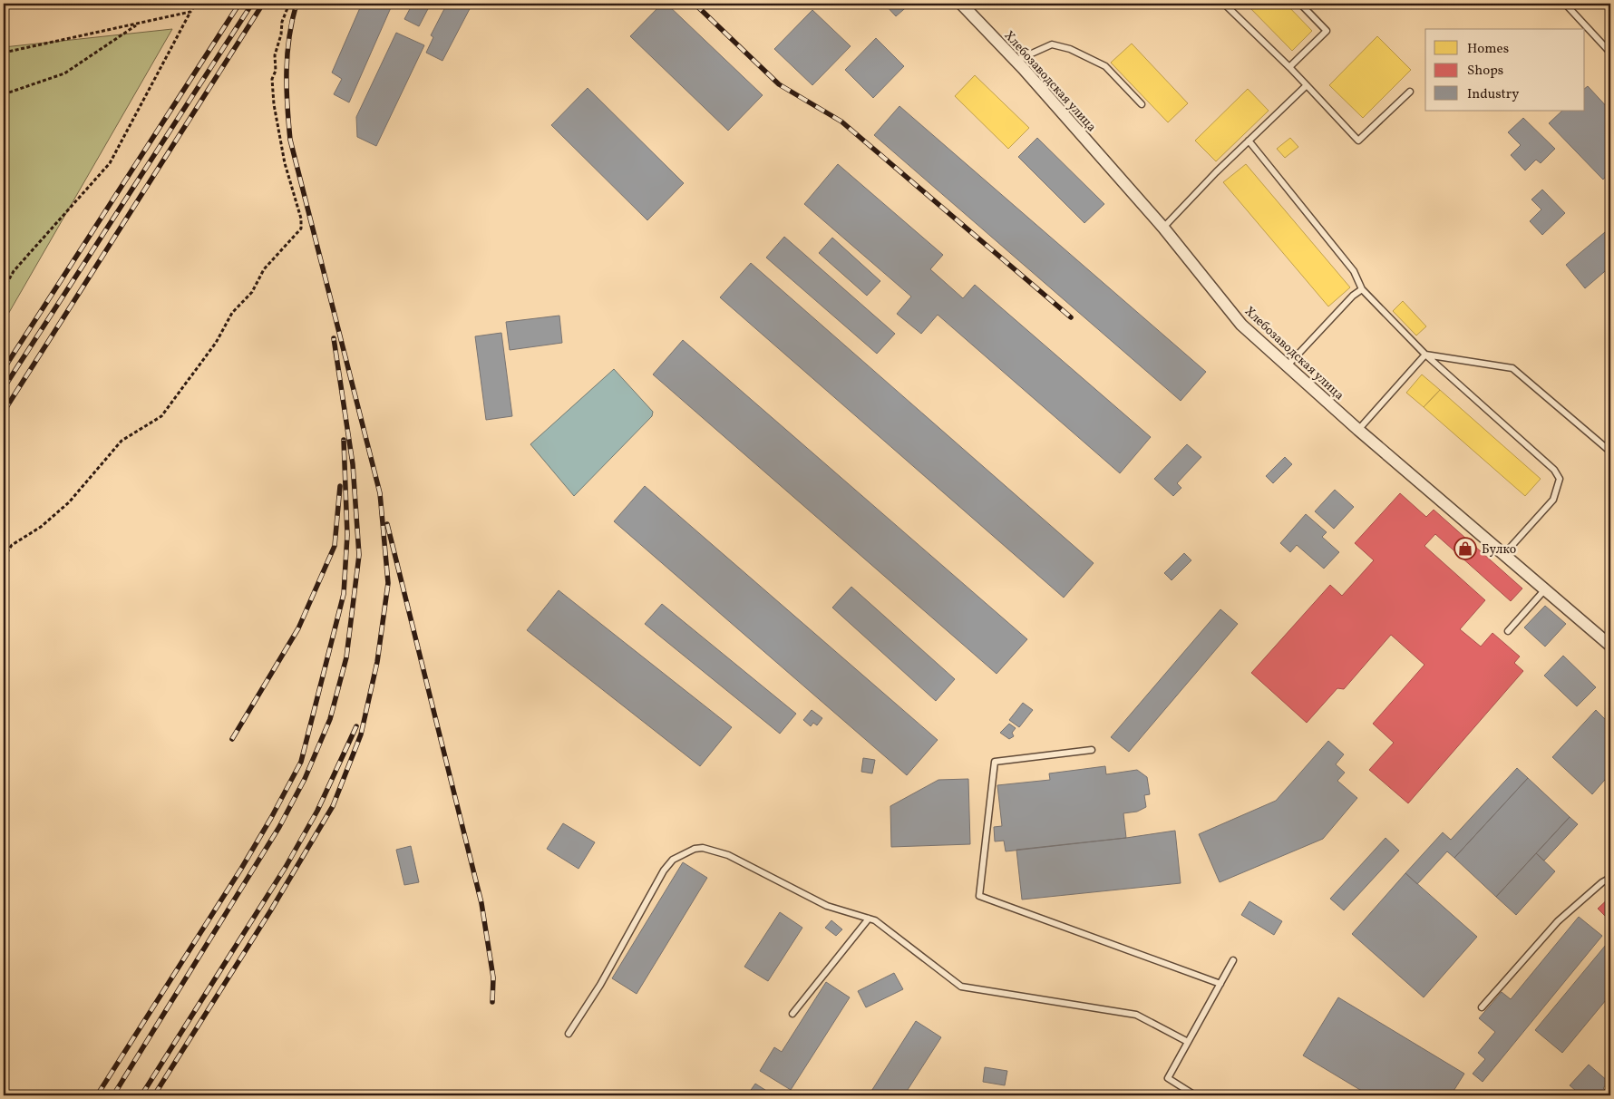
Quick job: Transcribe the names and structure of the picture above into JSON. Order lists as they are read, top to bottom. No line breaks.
{"streets":{"street":["Хлебозаводская улица"]},"places":{"shop":["Булко"]},"legend":["Homes","Shops","Industry"]}
